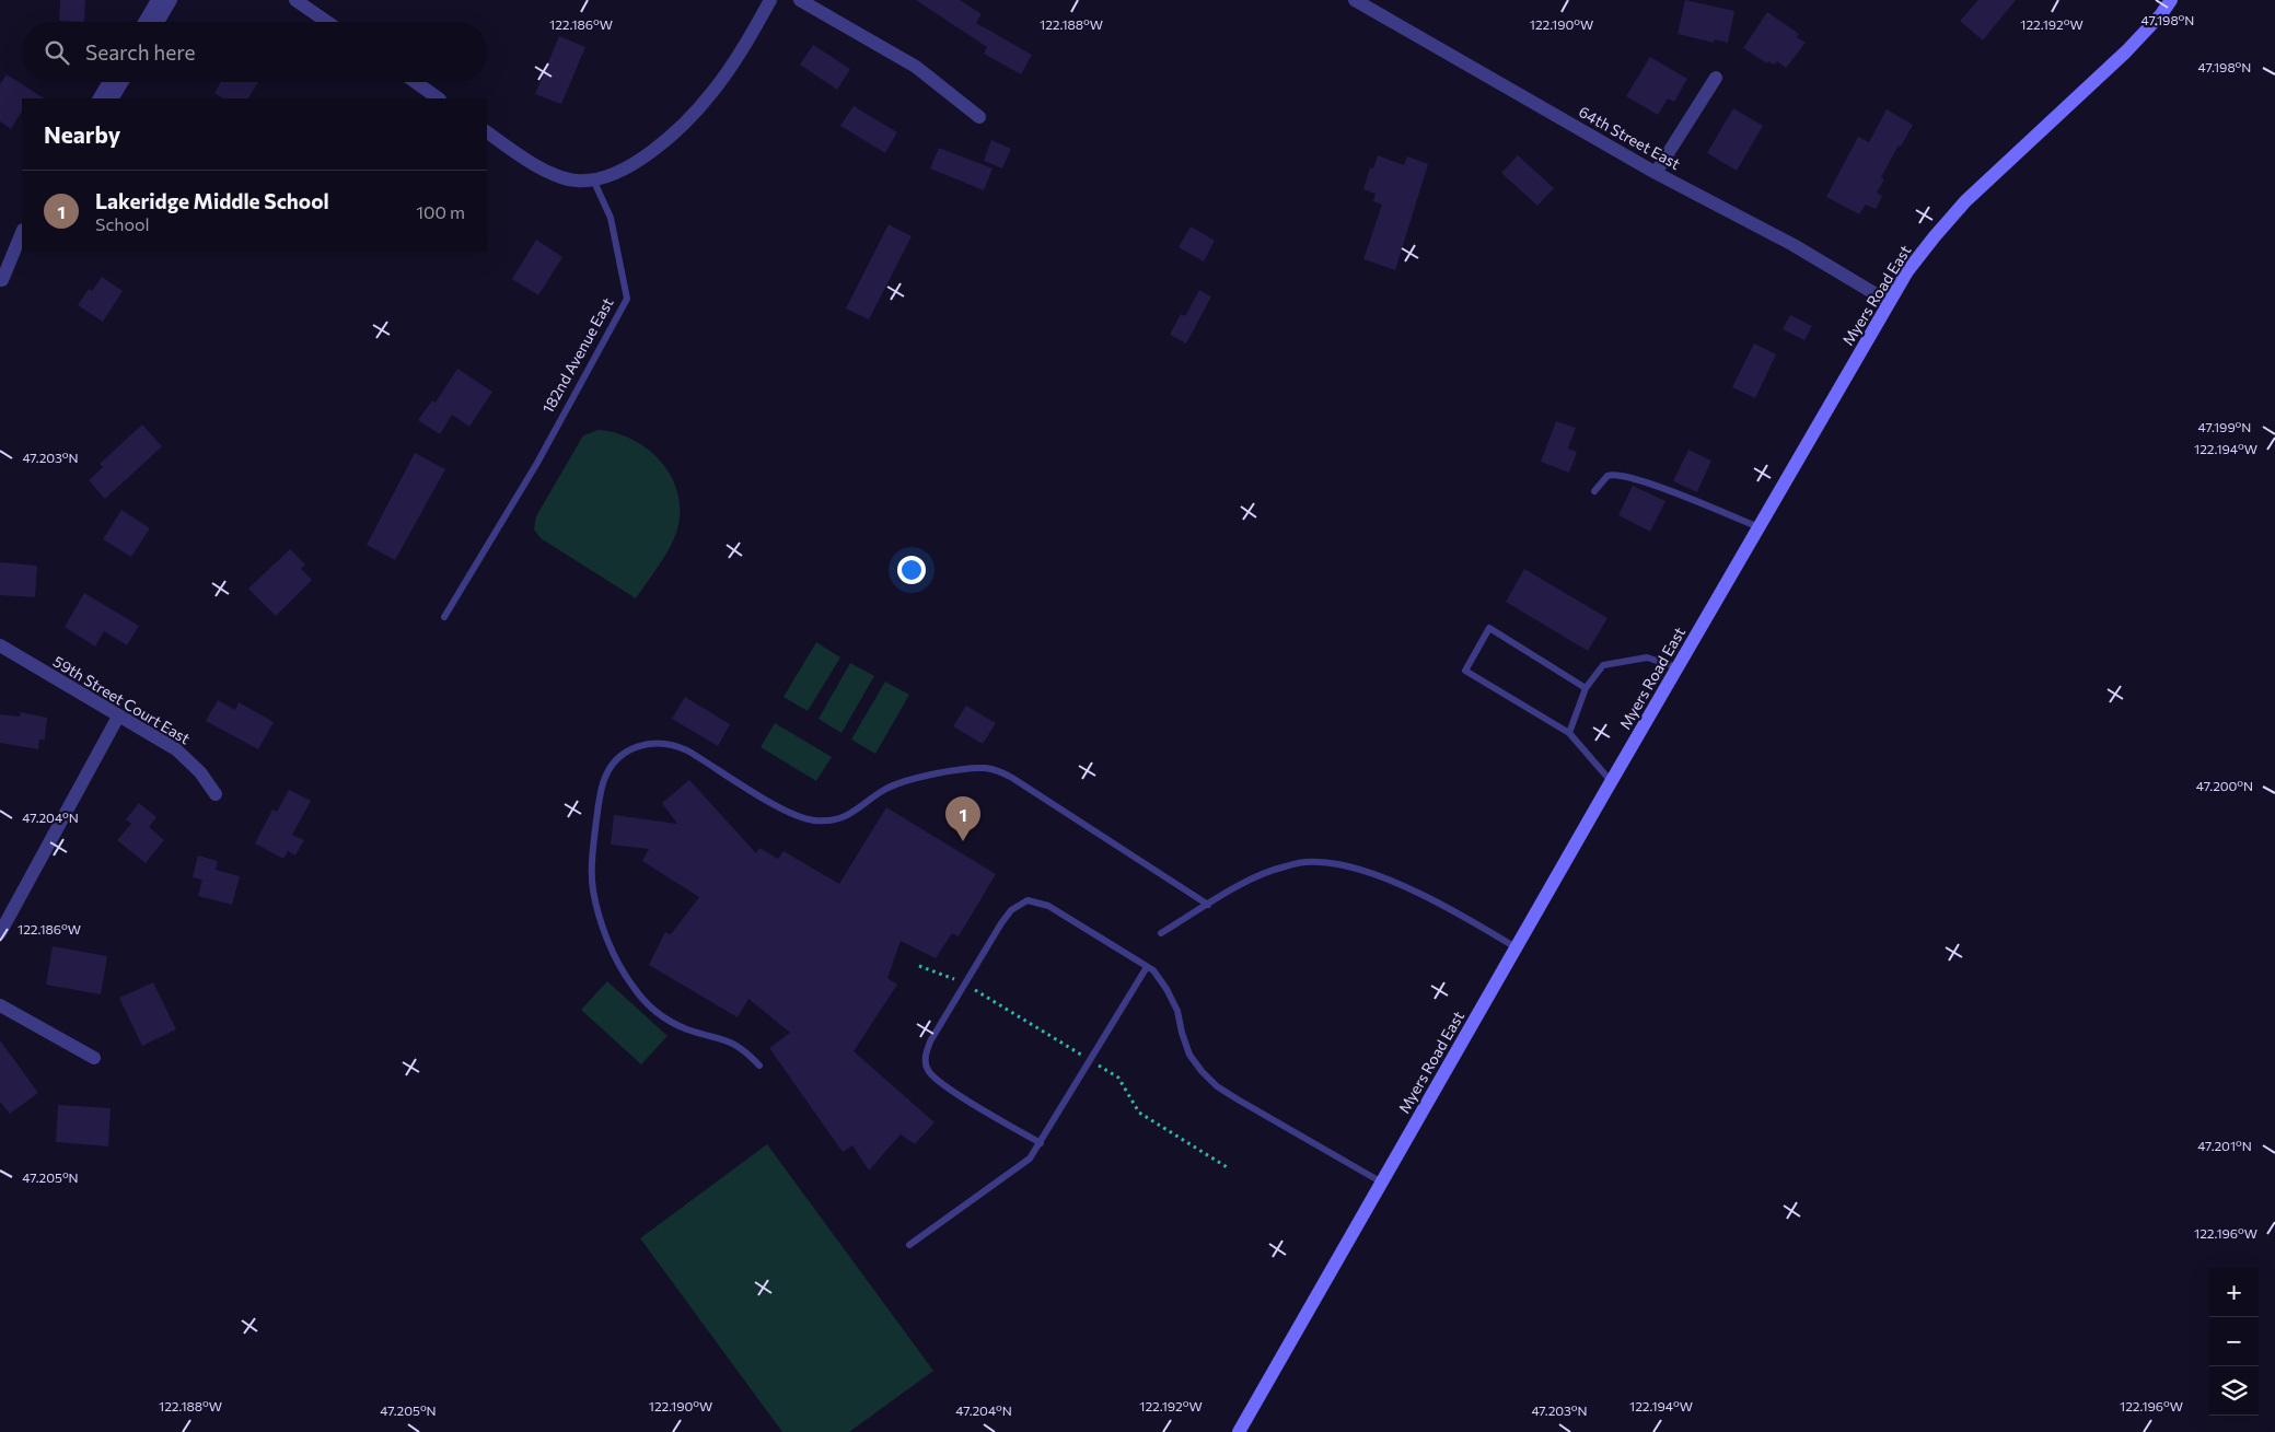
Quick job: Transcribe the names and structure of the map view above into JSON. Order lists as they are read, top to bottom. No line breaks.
{"streets":{"street":["64th Street East","Myers Road East","59th Street Court East"],"lane":["182nd Avenue East"]},"crossings":[["64th Street East","Myers Road East"]],"page":{"search":"Search here","heading":"Nearby","list":[{"mark":"1","name":"Lakeridge Middle School","note":"School","value":"100 m"}],"pins":"1","map_buttons":["+","−"]},"coordinates":["47.198°N","122.186°W","122.188°W","122.190°W","122.192°W","47.199°N","122.194°W","47.203°N","47.200°N","47.204°N","47.201°N","47.205°N","122.196°W"]}
